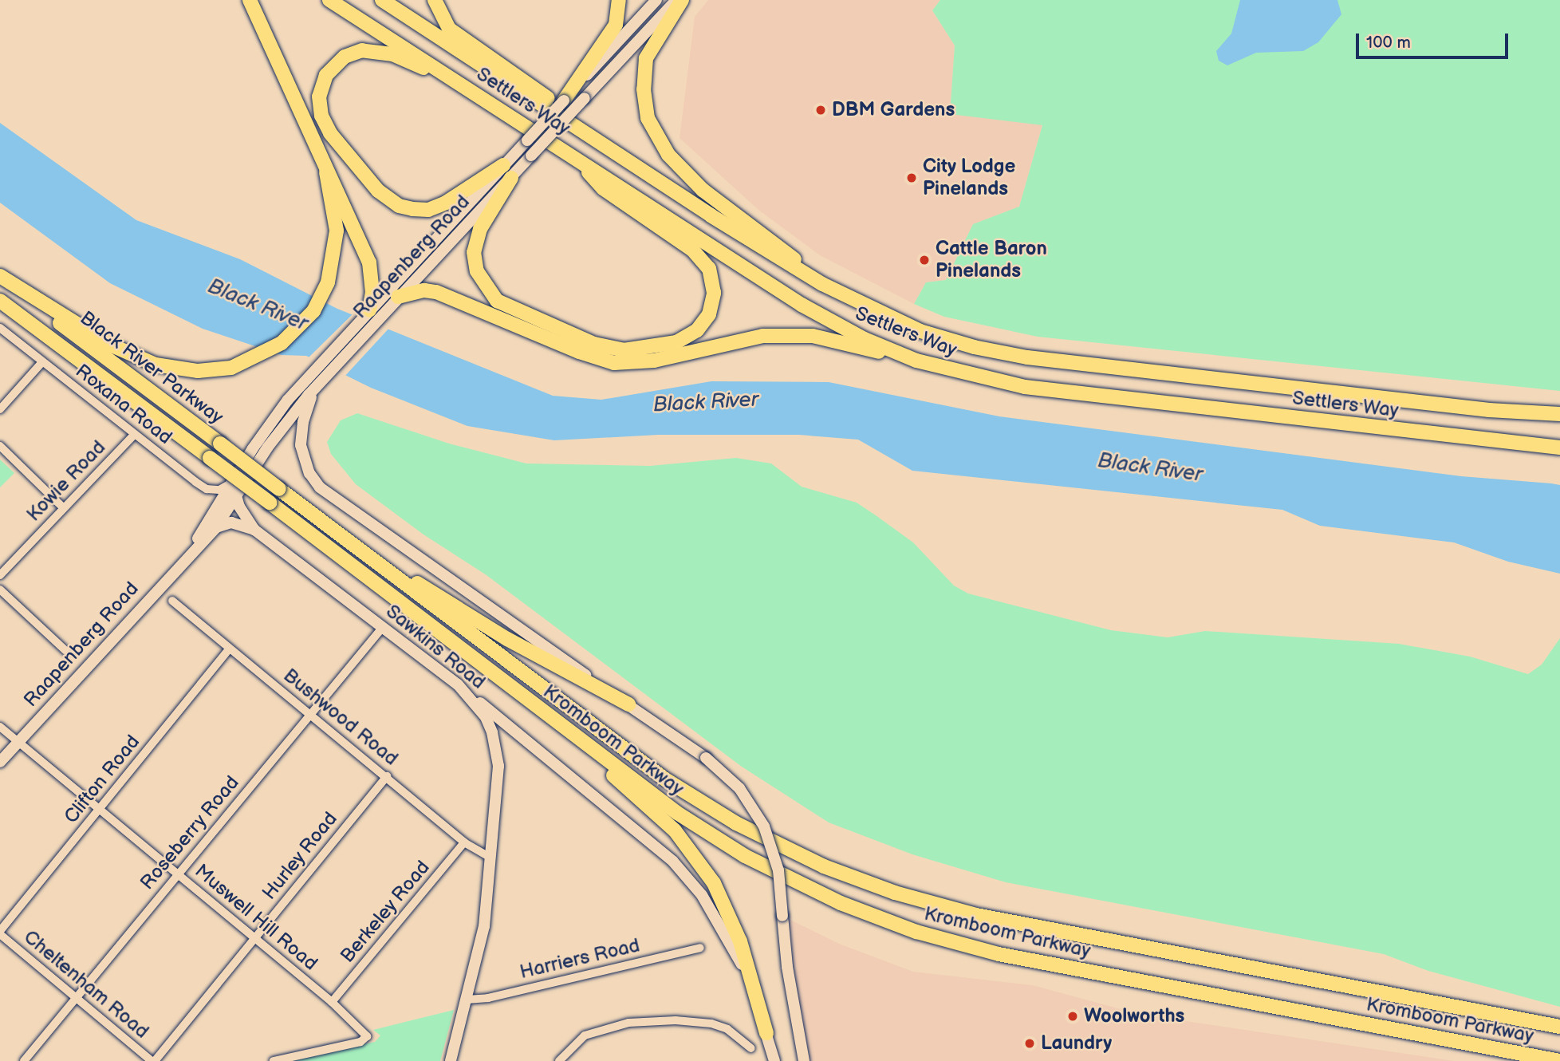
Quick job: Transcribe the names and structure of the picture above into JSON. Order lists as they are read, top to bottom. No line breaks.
{"streets":{"highway":["Settlers Way","Black River Parkway","Kromboom Parkway"],"main road":["Raapenberg Road","Sawkins Road"],"street":["Roxana Road","Kowie Road","Bushwood Road","Clifton Road","Roseberry Road","Hurley Road","Berkeley Road","Muswell Hill Road","Harriers Road","Cheltenham Road"]},"crossings":[["Raapenberg Road","Roxana Road"],["Raapenberg Road","Sawkins Road"],["Raapenberg Road","Muswell Hill Road"],["Black River Parkway","Kromboom Parkway"],["Roxana Road","Kowie Road"],["Roxana Road","Sawkins Road"],["Sawkins Road","Bushwood Road"],["Sawkins Road","Roseberry Road"],["Sawkins Road","Harriers Road"],["Bushwood Road","Clifton Road"],["Bushwood Road","Roseberry Road"],["Bushwood Road","Hurley Road"],["Bushwood Road","Berkeley Road"],["Clifton Road","Muswell Hill Road"],["Clifton Road","Cheltenham Road"],["Roseberry Road","Muswell Hill Road"],["Roseberry Road","Cheltenham Road"],["Hurley Road","Muswell Hill Road"],["Hurley Road","Cheltenham Road"],["Berkeley Road","Muswell Hill Road"]],"water":["Black River"],"places":["DBM Gardens","City Lodge Pinelands","Cattle Baron Pinelands","Woolworths","Laundry"],"scale_bar":"100 m"}
